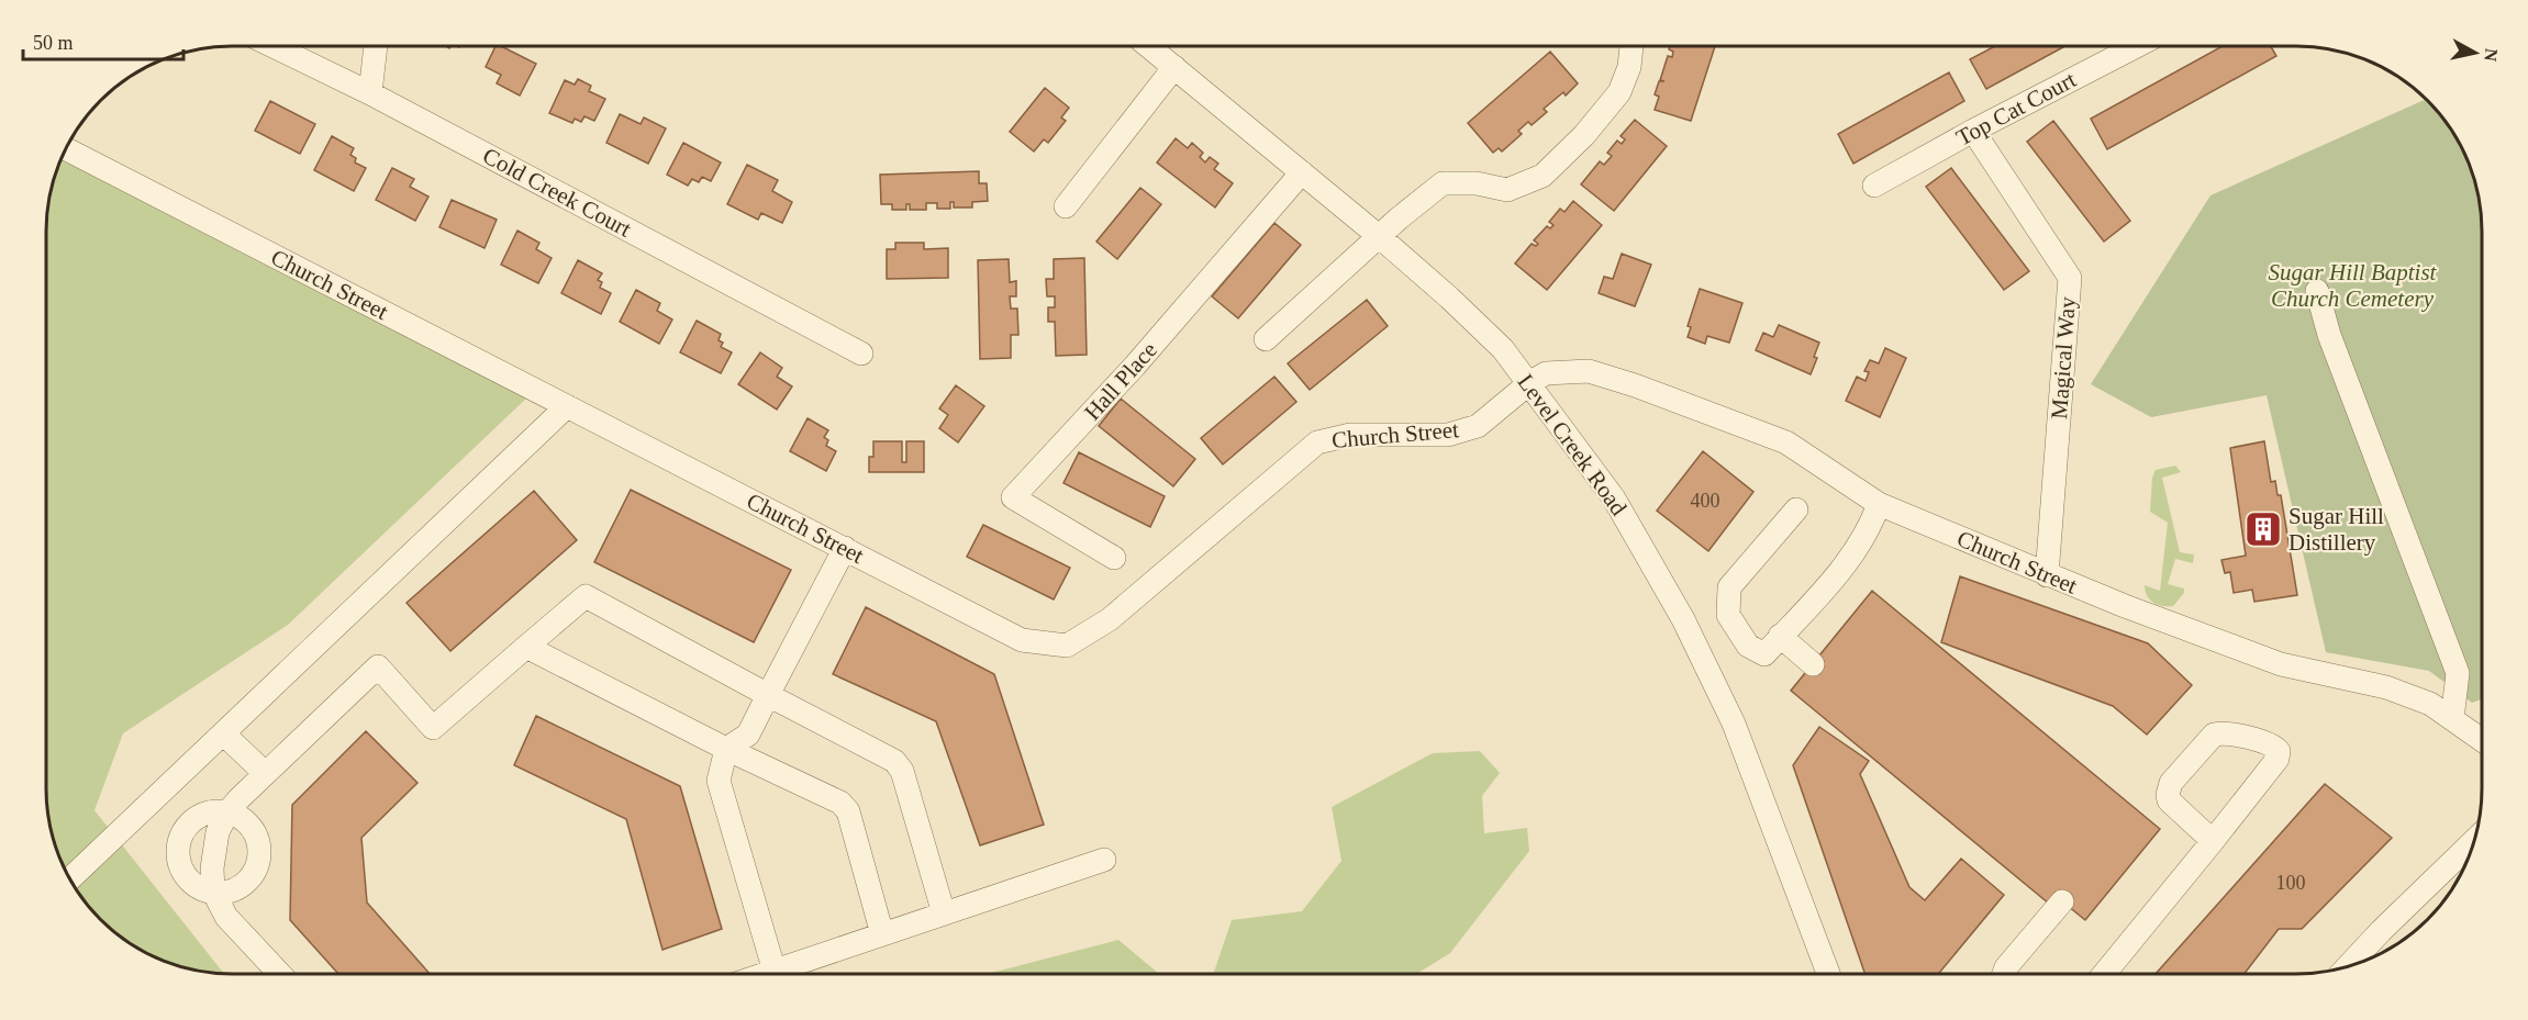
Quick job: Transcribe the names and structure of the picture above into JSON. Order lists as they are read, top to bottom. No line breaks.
{"streets":{"street":["Top Cat Court","Cold Creek Court","Church Street","Magical Way","Hall Place","Level Creek Road"]},"crossings":[["Top Cat Court","Magical Way"],["Church Street","Magical Way"],["Church Street","Level Creek Road"],["Hall Place","Level Creek Road"]],"parks":["Sugar Hill Baptist Church Cemetery"],"places":{"building":["Sugar Hill Distillery"]},"house_numbers":["400","100"],"scale_bar":"50 m","north":"right"}
